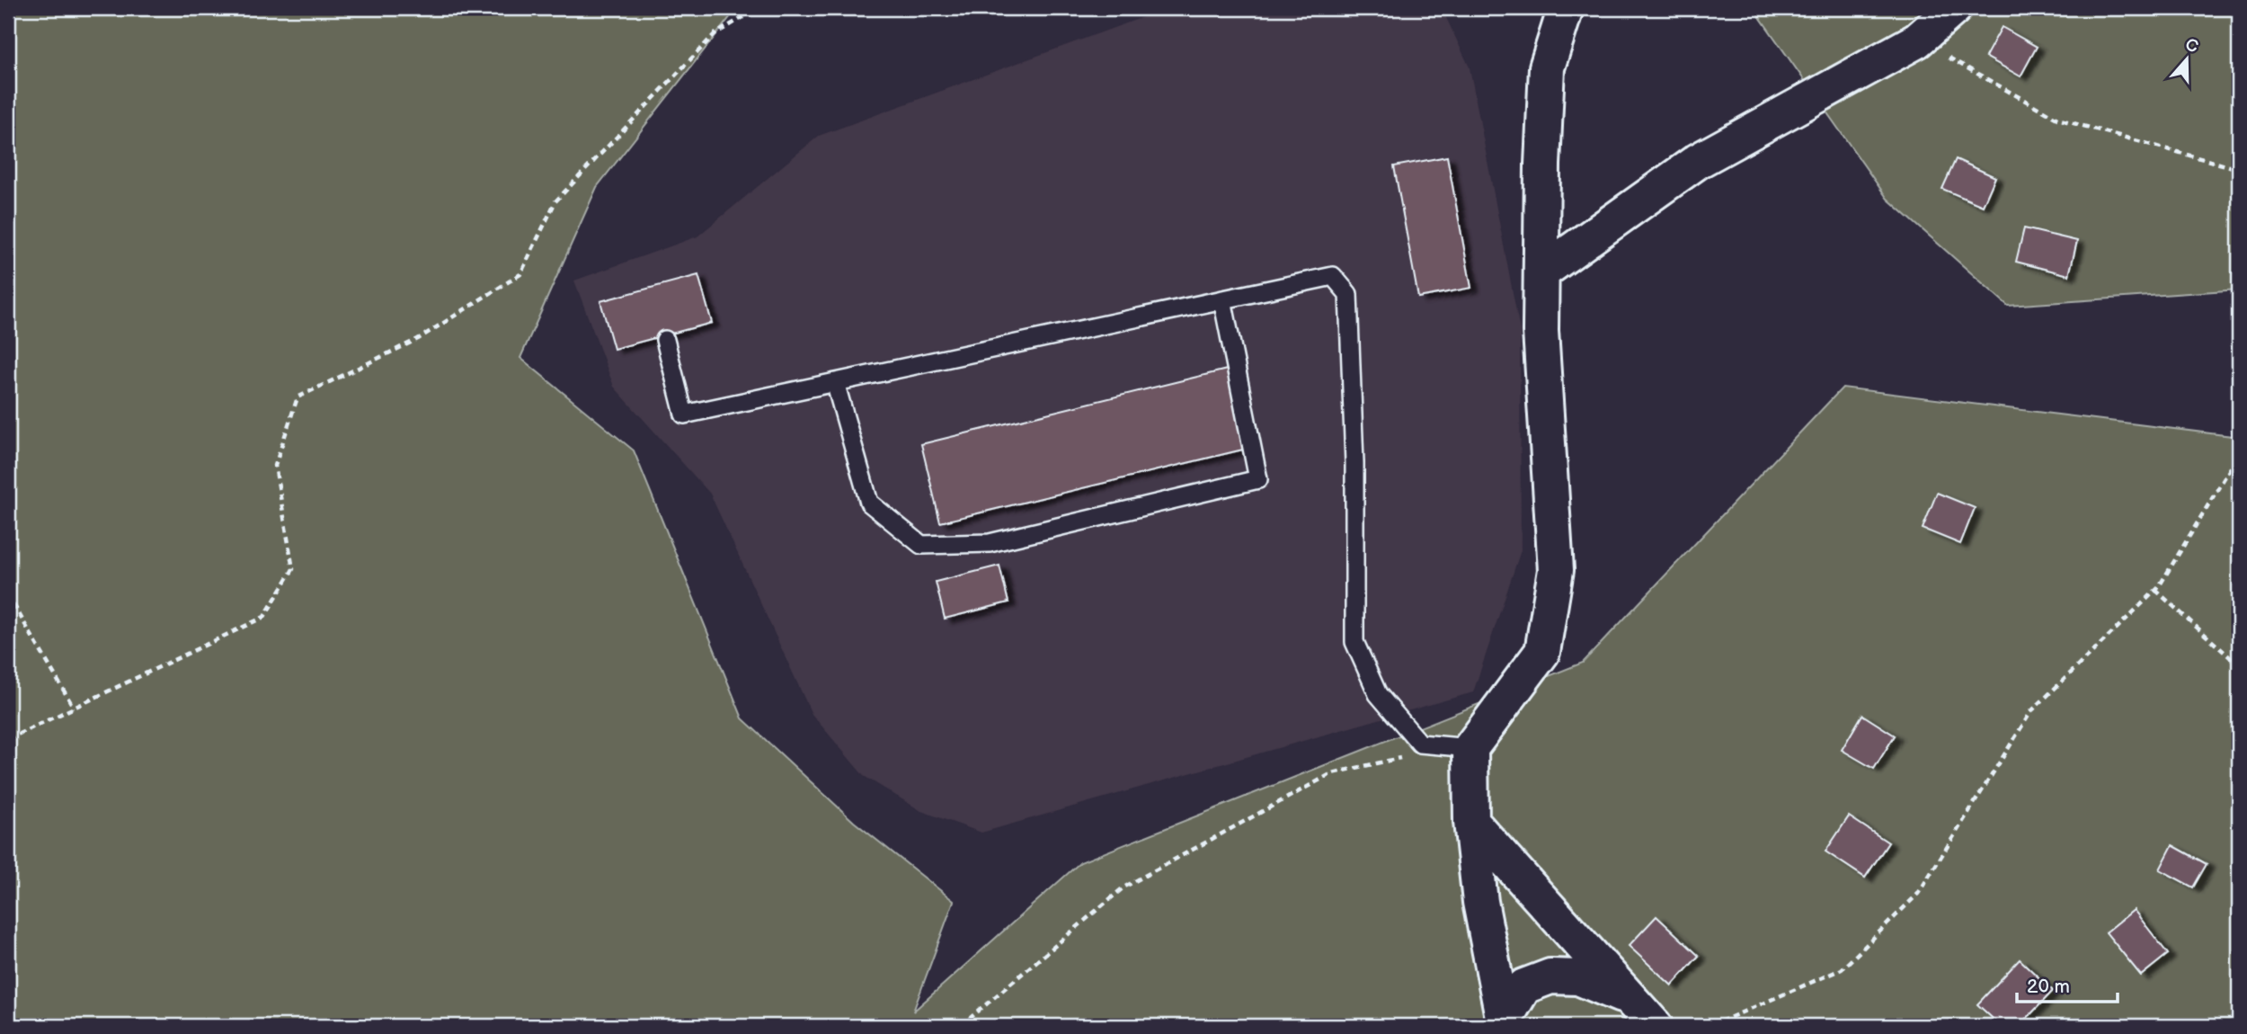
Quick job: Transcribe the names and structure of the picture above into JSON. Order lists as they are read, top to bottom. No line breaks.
{"scale_bar":"20 m","north":"top"}
